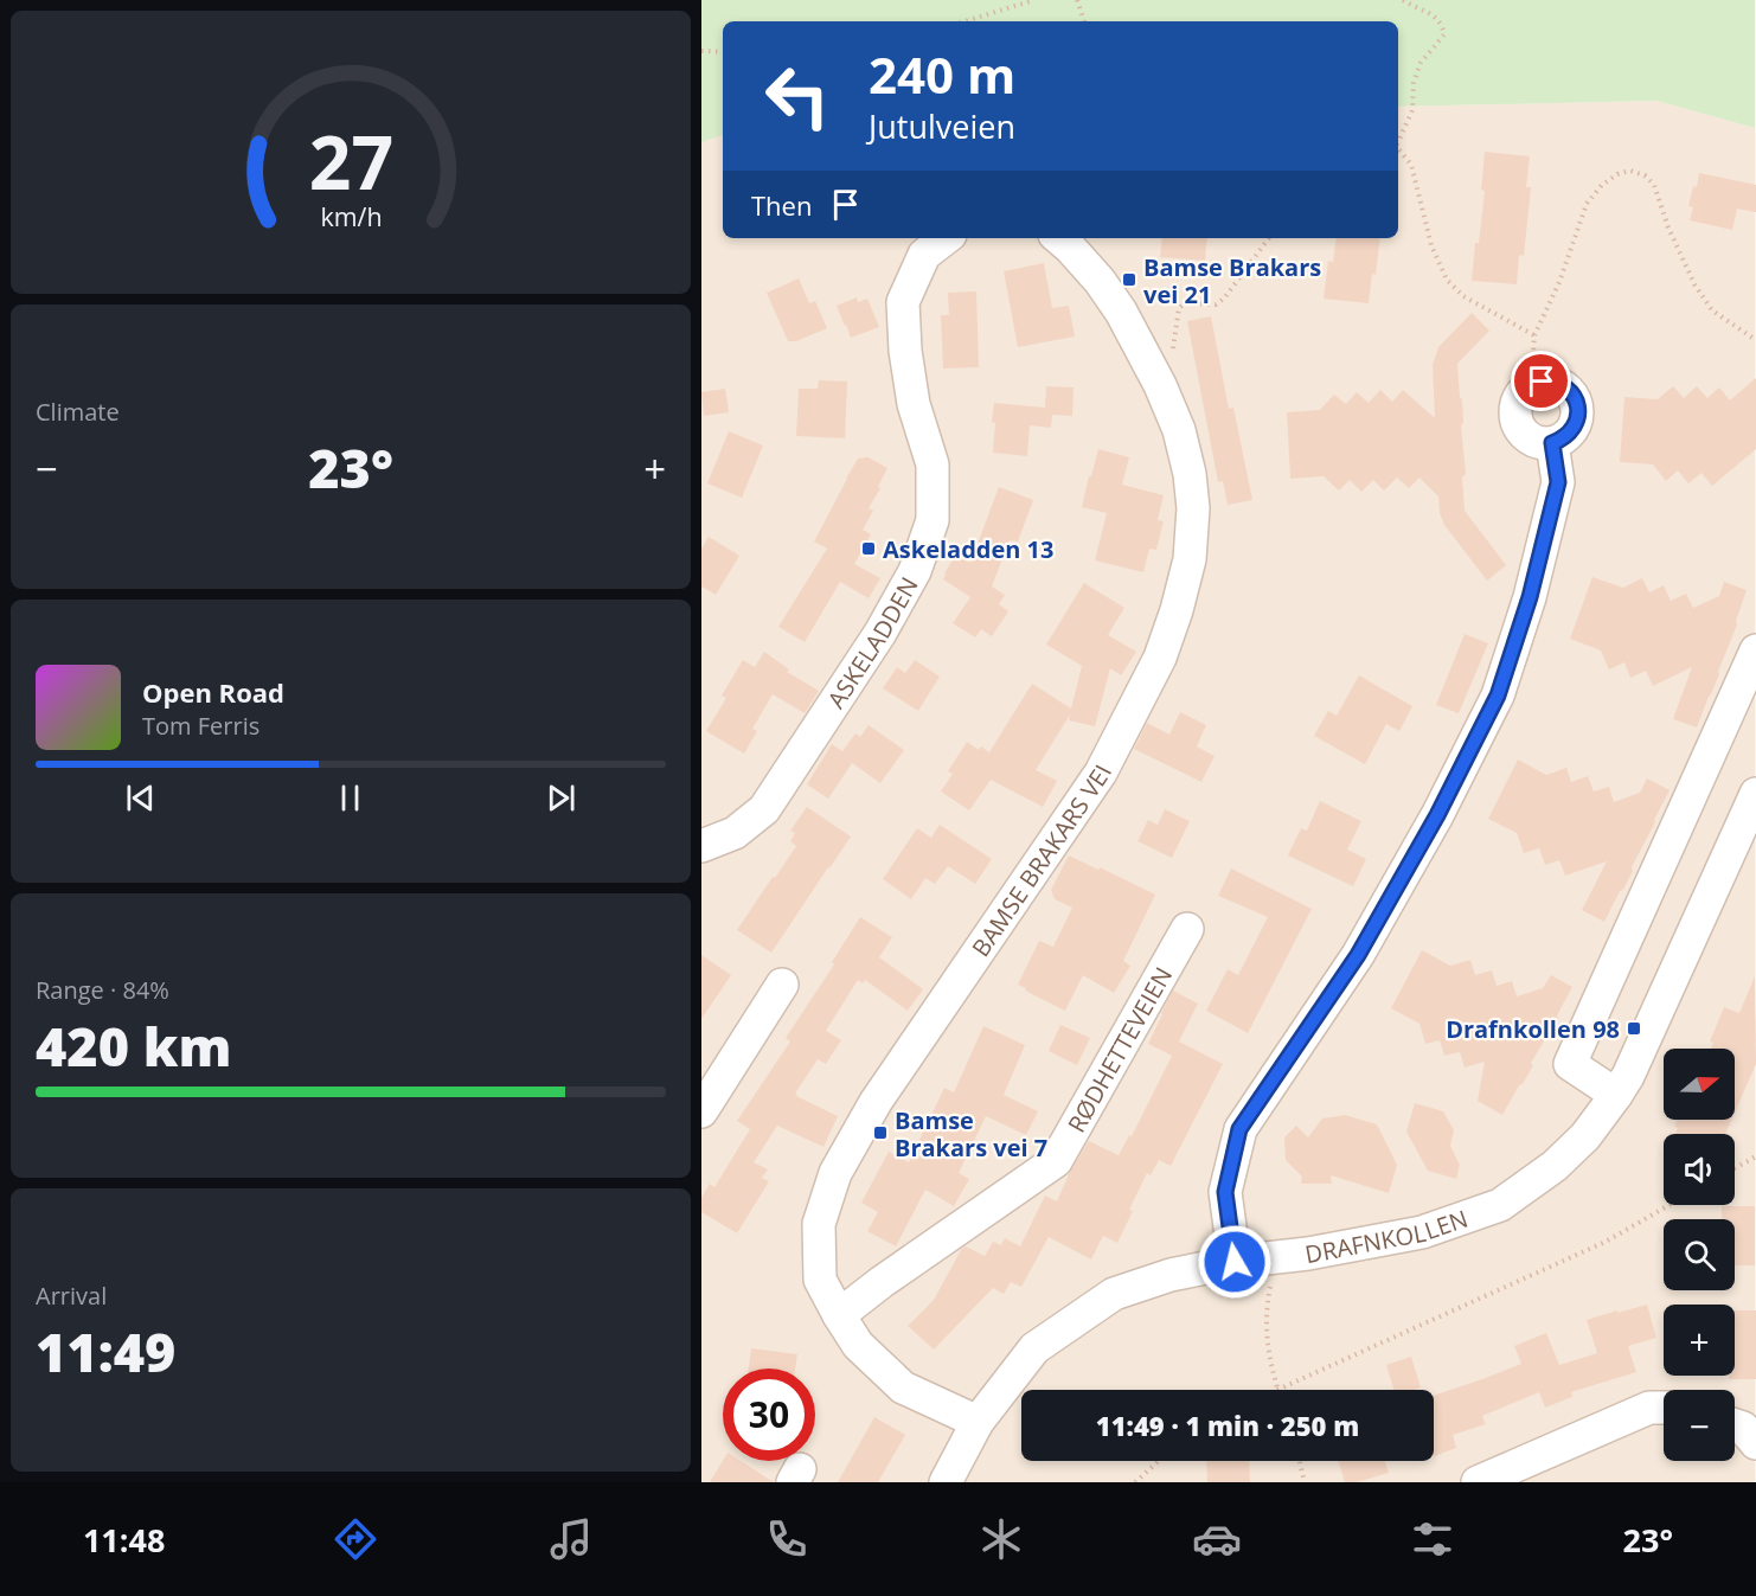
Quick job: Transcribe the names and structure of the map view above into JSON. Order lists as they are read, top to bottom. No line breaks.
{"streets":{"street":["ASKELADDEN","BAMSE BRAKARS VEI","RØDHETTEVEIEN","DRAFNKOLLEN"]},"crossings":[["BAMSE BRAKARS VEI","RØDHETTEVEIEN"],["BAMSE BRAKARS VEI","DRAFNKOLLEN"]],"places":{"transit":["Bamse Brakars vei 21","Askeladden 13","Drafnkollen 98","Bamse Brakars vei 7"]},"north":"right","page":{"turn":["240 m","Jutulveien"],"then":"Then","tile":["Climate",["Range · 84%","420 km"],["Arrival","11:49"]],"heat":["−","23°","+"],"song":["Open Road","Tom Ferris"],"map_buttons":["+","−"],"limit":"30","trip":"11:49 · 1 min · 250 m","tabs":["11:48","23°"],"gauge":["27","km/h"]}}
